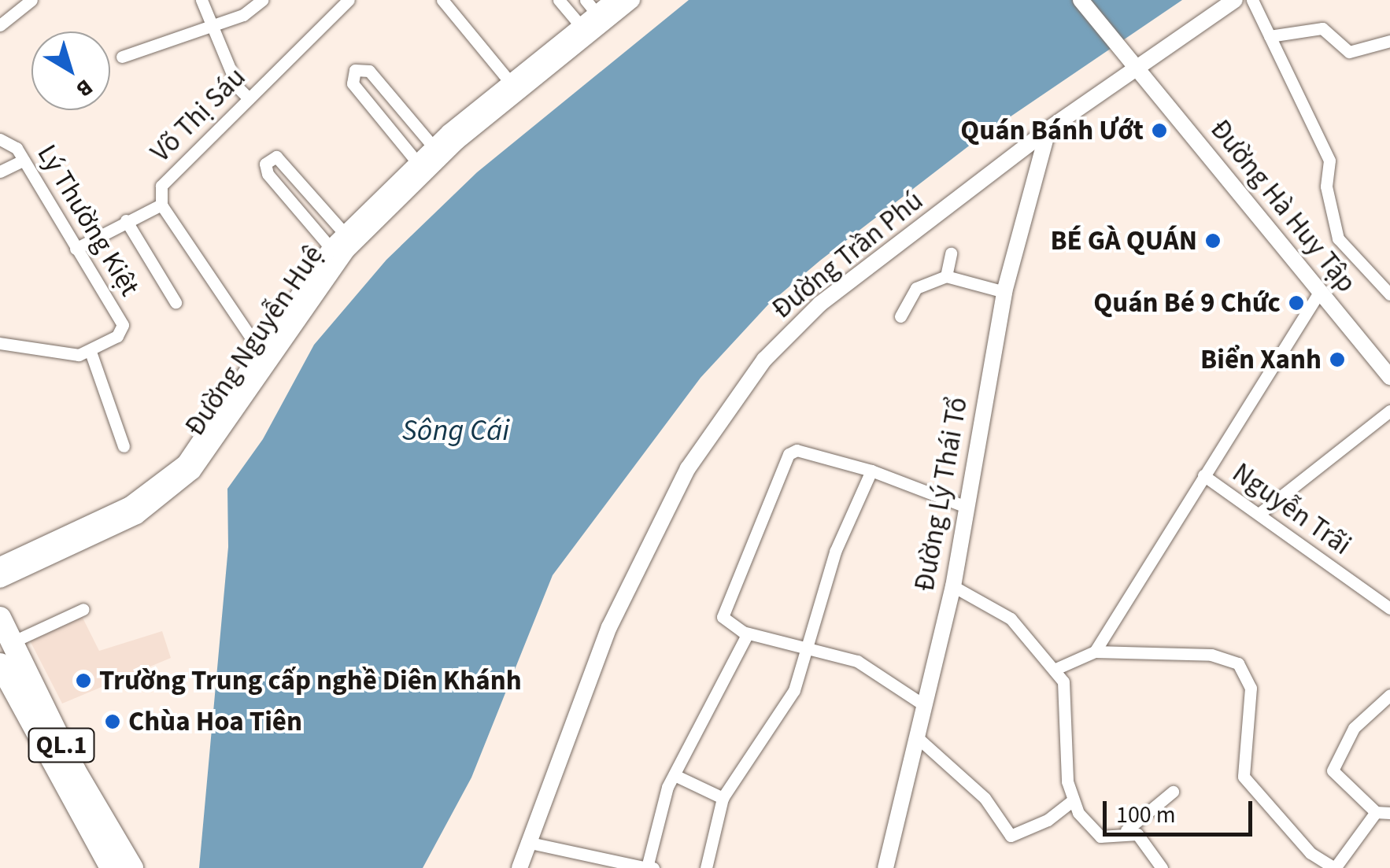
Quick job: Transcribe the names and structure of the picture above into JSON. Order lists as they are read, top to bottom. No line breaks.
{"streets":{"highway":["QL.1"],"street":["Võ Thị Sáu","Đường Hà Huy Tập","Lý Thường Kiệt","Đường Trần Phú","Đường Nguyễn Huệ","Đường Lý Thái Tổ","Nguyễn Trãi"]},"crossings":[["Võ Thị Sáu","Đường Nguyễn Huệ"],["Đường Hà Huy Tập","Đường Trần Phú"],["Đường Trần Phú","Đường Lý Thái Tổ"]],"water":["Sông Cái"],"places":["Quán Bánh Ướt","BÉ GÀ QUÁN","Quán Bé 9 Chức","Biển Xanh","Trường Trung cấp nghề Diên Khánh","Chùa Hoa Tiên"],"scale_bar":"100 m","north":"bottom right"}
